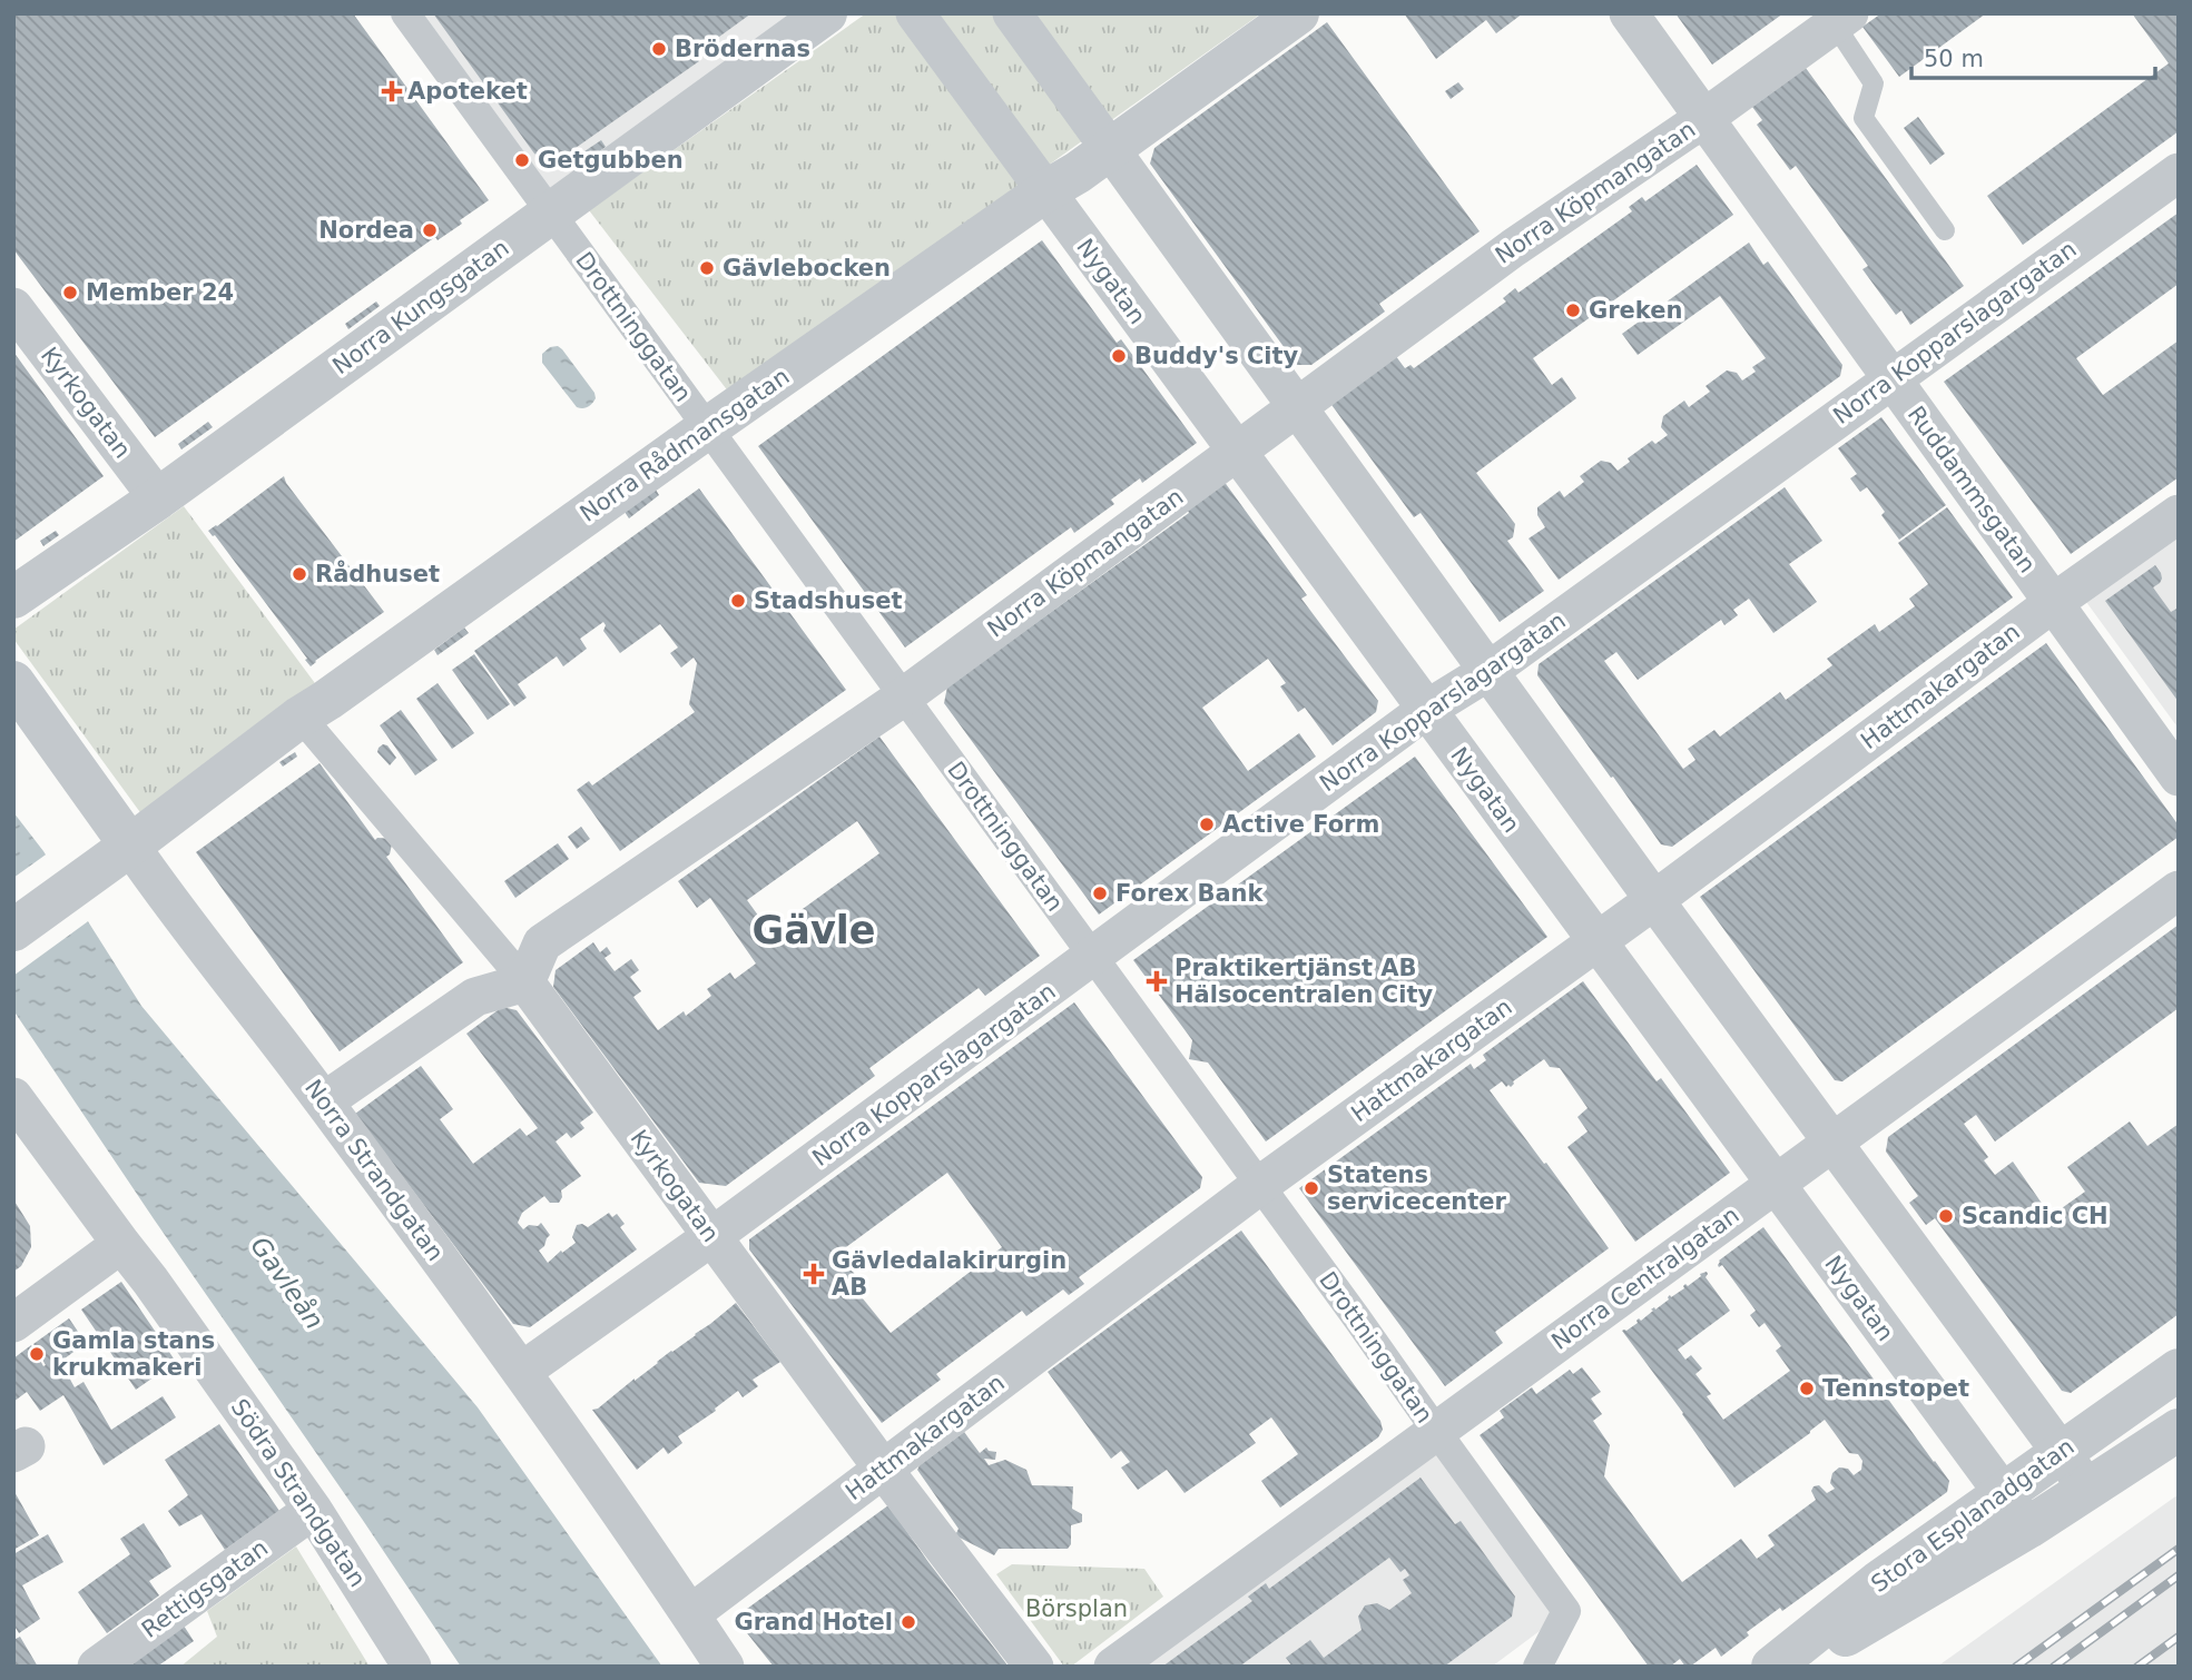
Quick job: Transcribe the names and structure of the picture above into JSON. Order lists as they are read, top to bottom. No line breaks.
{"streets":{"street":["Norra Köpmangatan","Nygatan","Norra Kungsgatan","Drottninggatan","Norra Kopparslagargatan","Kyrkogatan","Norra Rådmansgatan","Ruddammsgatan","Hattmakargatan","Norra Strandgatan","Norra Centralgatan","Södra Strandgatan","Stora Esplanadgatan","Rettigsgatan"]},"crossings":[["Norra Köpmangatan","Nygatan"],["Norra Köpmangatan","Drottninggatan"],["Norra Köpmangatan","Kyrkogatan"],["Norra Köpmangatan","Ruddammsgatan"],["Nygatan","Norra Kopparslagargatan"],["Nygatan","Norra Rådmansgatan"],["Nygatan","Hattmakargatan"],["Nygatan","Norra Centralgatan"],["Nygatan","Stora Esplanadgatan"],["Norra Kungsgatan","Drottninggatan"],["Norra Kungsgatan","Kyrkogatan"],["Drottninggatan","Norra Kopparslagargatan"],["Drottninggatan","Norra Rådmansgatan"],["Drottninggatan","Hattmakargatan"],["Drottninggatan","Norra Centralgatan"],["Norra Kopparslagargatan","Kyrkogatan"],["Norra Kopparslagargatan","Ruddammsgatan"],["Norra Kopparslagargatan","Norra Strandgatan"],["Kyrkogatan","Norra Rådmansgatan"],["Kyrkogatan","Hattmakargatan"],["Norra Rådmansgatan","Norra Strandgatan"],["Ruddammsgatan","Hattmakargatan"],["Hattmakargatan","Norra Strandgatan"],["Södra Strandgatan","Rettigsgatan"]],"districts":["Gävle"],"water":["Gavleån"],"parks":["Börsplan"],"places":{"other":["Brödernas","Getgubben","Nordea","Gävlebocken","Member 24","Greken","Buddy's City","Rådhuset","Stadshuset","Active Form","Forex Bank","Statens servicecenter","Scandic CH","Gamla stans krukmakeri","Tennstopet","Grand Hotel"],"health":["Apoteket","Praktikertjänst AB Hälsocentralen City","Gävledalakirurgin AB"]},"scale_bar":"50 m"}
